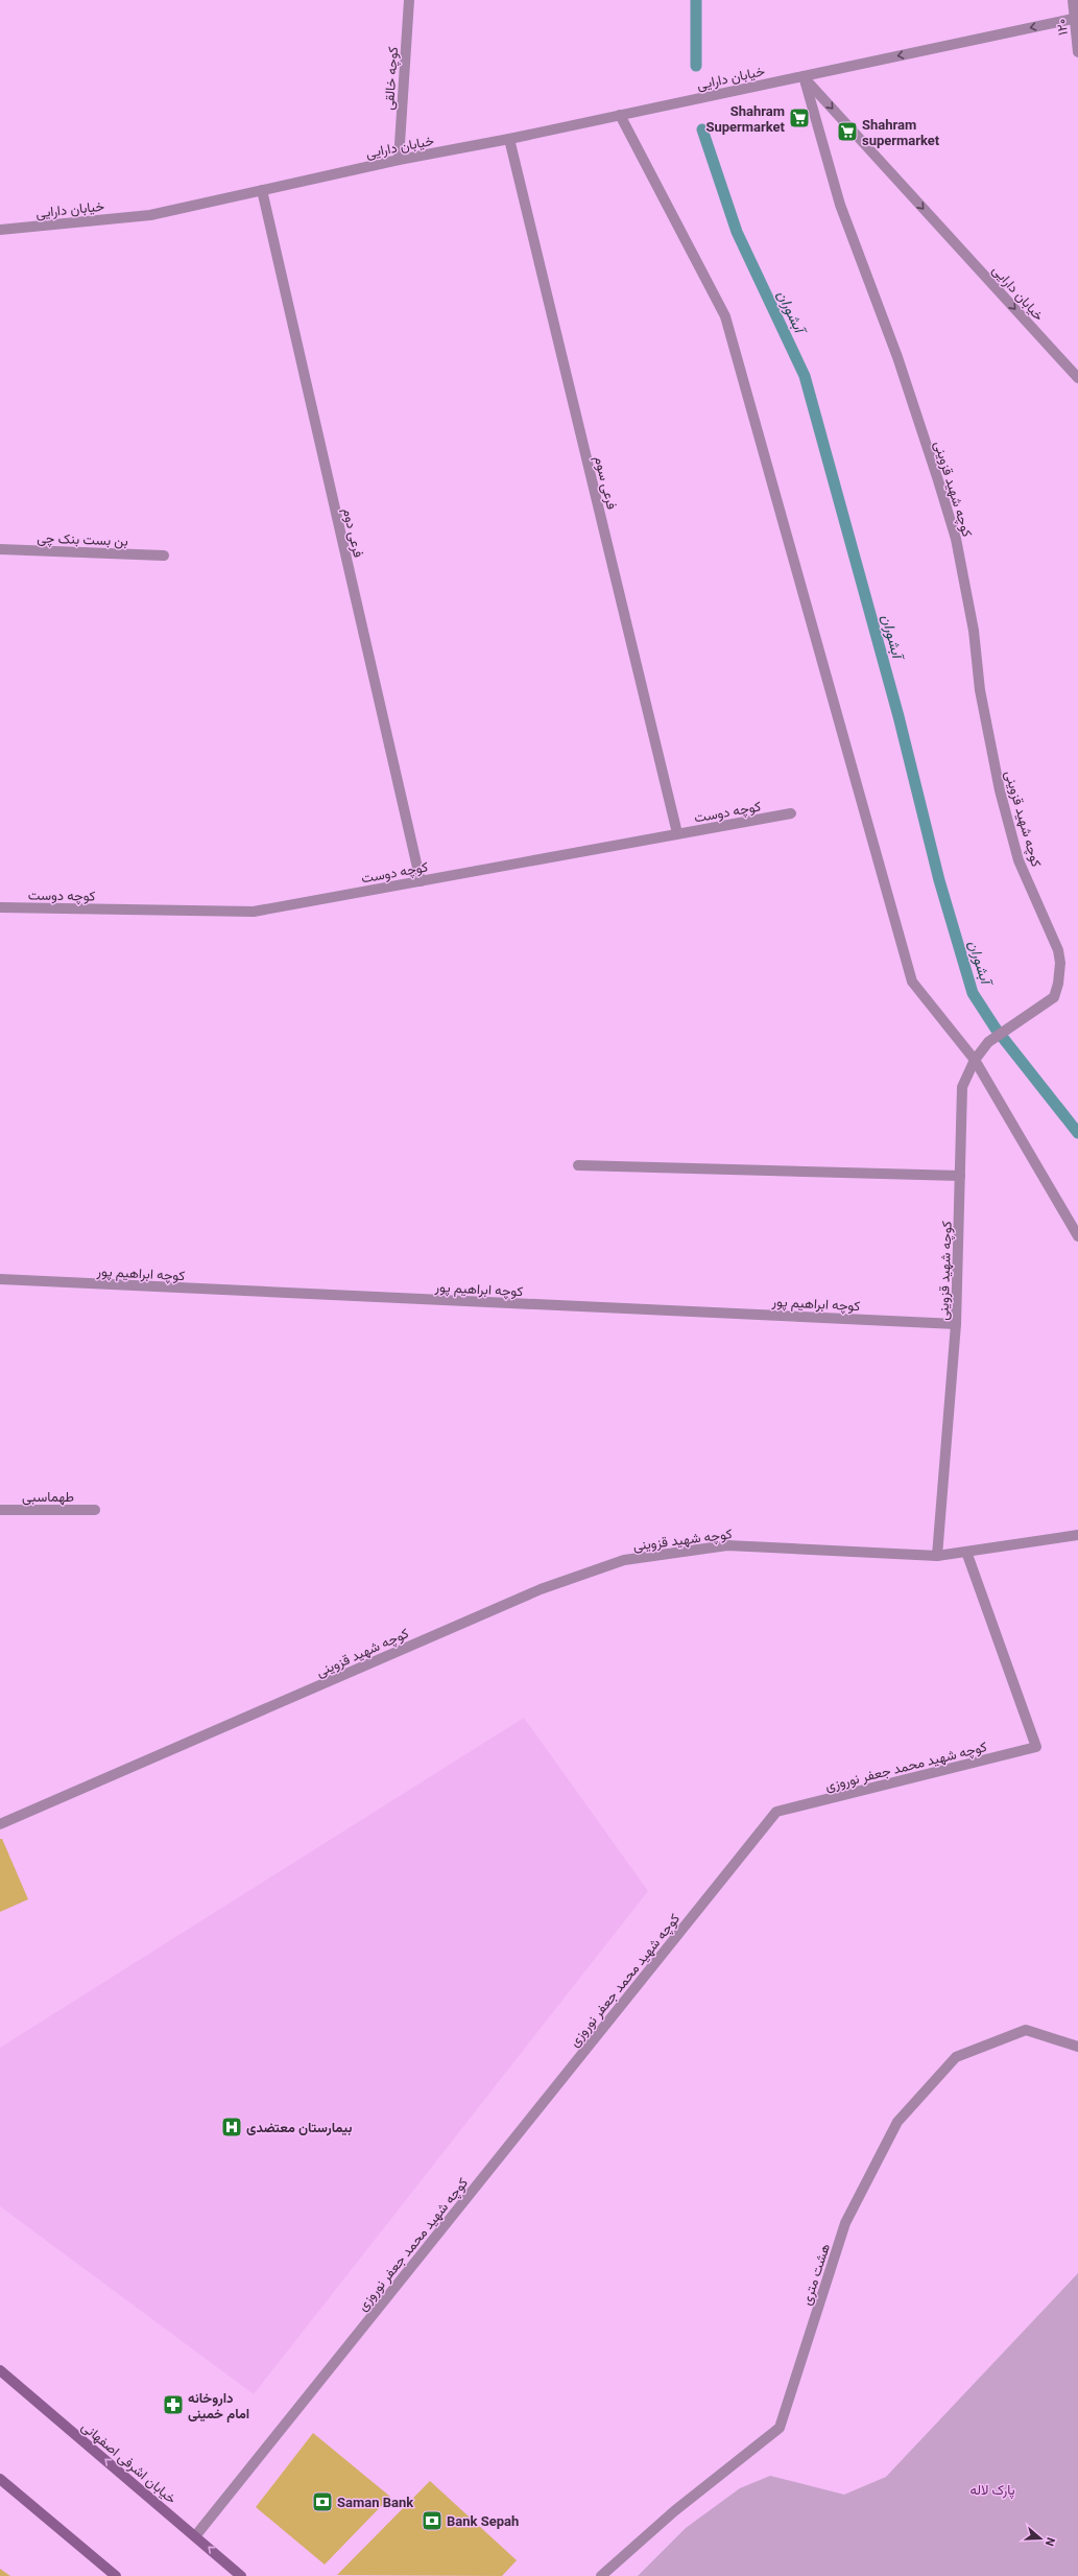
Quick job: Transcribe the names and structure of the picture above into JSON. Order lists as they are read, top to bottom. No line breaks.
{"streets":{"main road":["خیابان اشرفی اصفهانی"],"street":["۱۲۰","خیابان دارایی","کوچه خالقی","فرعی سوم","کوچه شهید قزوینی","فرعی دوم","بن بست بنک چی","کوچه دوست","کوچه ابراهیم پور","طهماسبی","کوچه شهید محمد جعفر نوروزی","هشت متری"]},"crossings":[["۱۲۰","خیابان دارایی"],["خیابان دارایی","کوچه خالقی"],["خیابان دارایی","فرعی سوم"],["خیابان دارایی","کوچه شهید قزوینی"],["خیابان دارایی","فرعی دوم"],["فرعی سوم","کوچه دوست"],["کوچه شهید قزوینی","کوچه ابراهیم پور"],["فرعی دوم","کوچه دوست"],["کوچه شهید محمد جعفر نوروزی","خیابان اشرفی اصفهانی"]],"water":["آبشوران"],"parks":["پارک لاله"],"places":{"supermarket":["Shahram Supermarket","Shahram supermarket"],"hospital":["بیمارستان معتضدی"],"pharmacy":["داروخانه امام خمینی"],"bank":["Saman Bank","Bank Sepah"]},"north":"right"}
